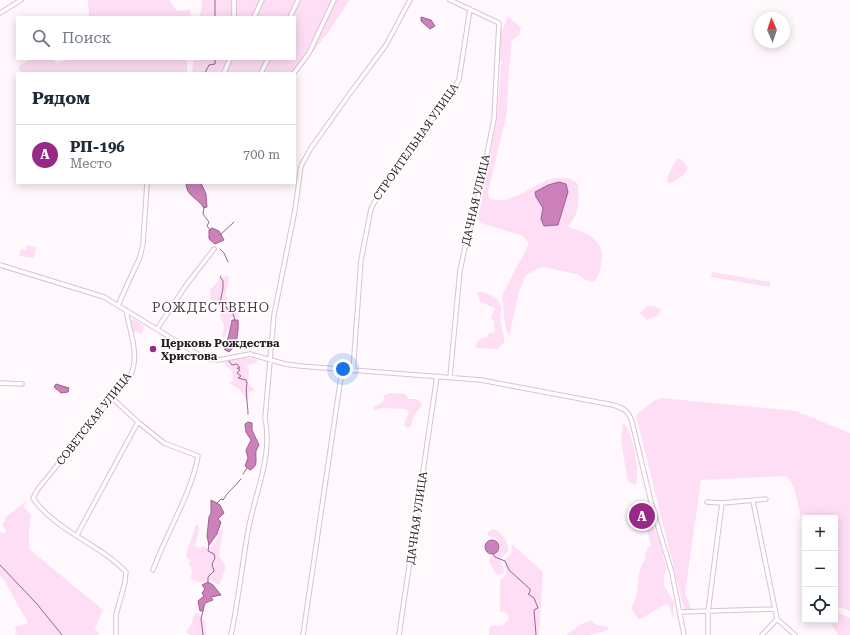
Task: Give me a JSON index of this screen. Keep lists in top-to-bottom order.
{
  "streets": {
    "street": ["СТРОИТЕЛЬНАЯ УЛИЦА", "ДАЧНАЯ УЛИЦА", "СОВЕТСКАЯ УЛИЦА"]
  },
  "crossings": [
    ["СТРОИТЕЛЬНАЯ УЛИЦА", "ДАЧНАЯ УЛИЦА"]
  ],
  "districts": ["РОЖДЕСТВЕНО"],
  "places": ["Церковь Рождества Христова"],
  "north": "top",
  "page": {
    "search": "Поиск",
    "heading": "Рядом",
    "list": [
      {
        "mark": "A",
        "name": "РП-196",
        "note": "Место",
        "value": "700 m"
      }
    ],
    "pins": "A",
    "map_buttons": ["+", "−"]
  }
}
